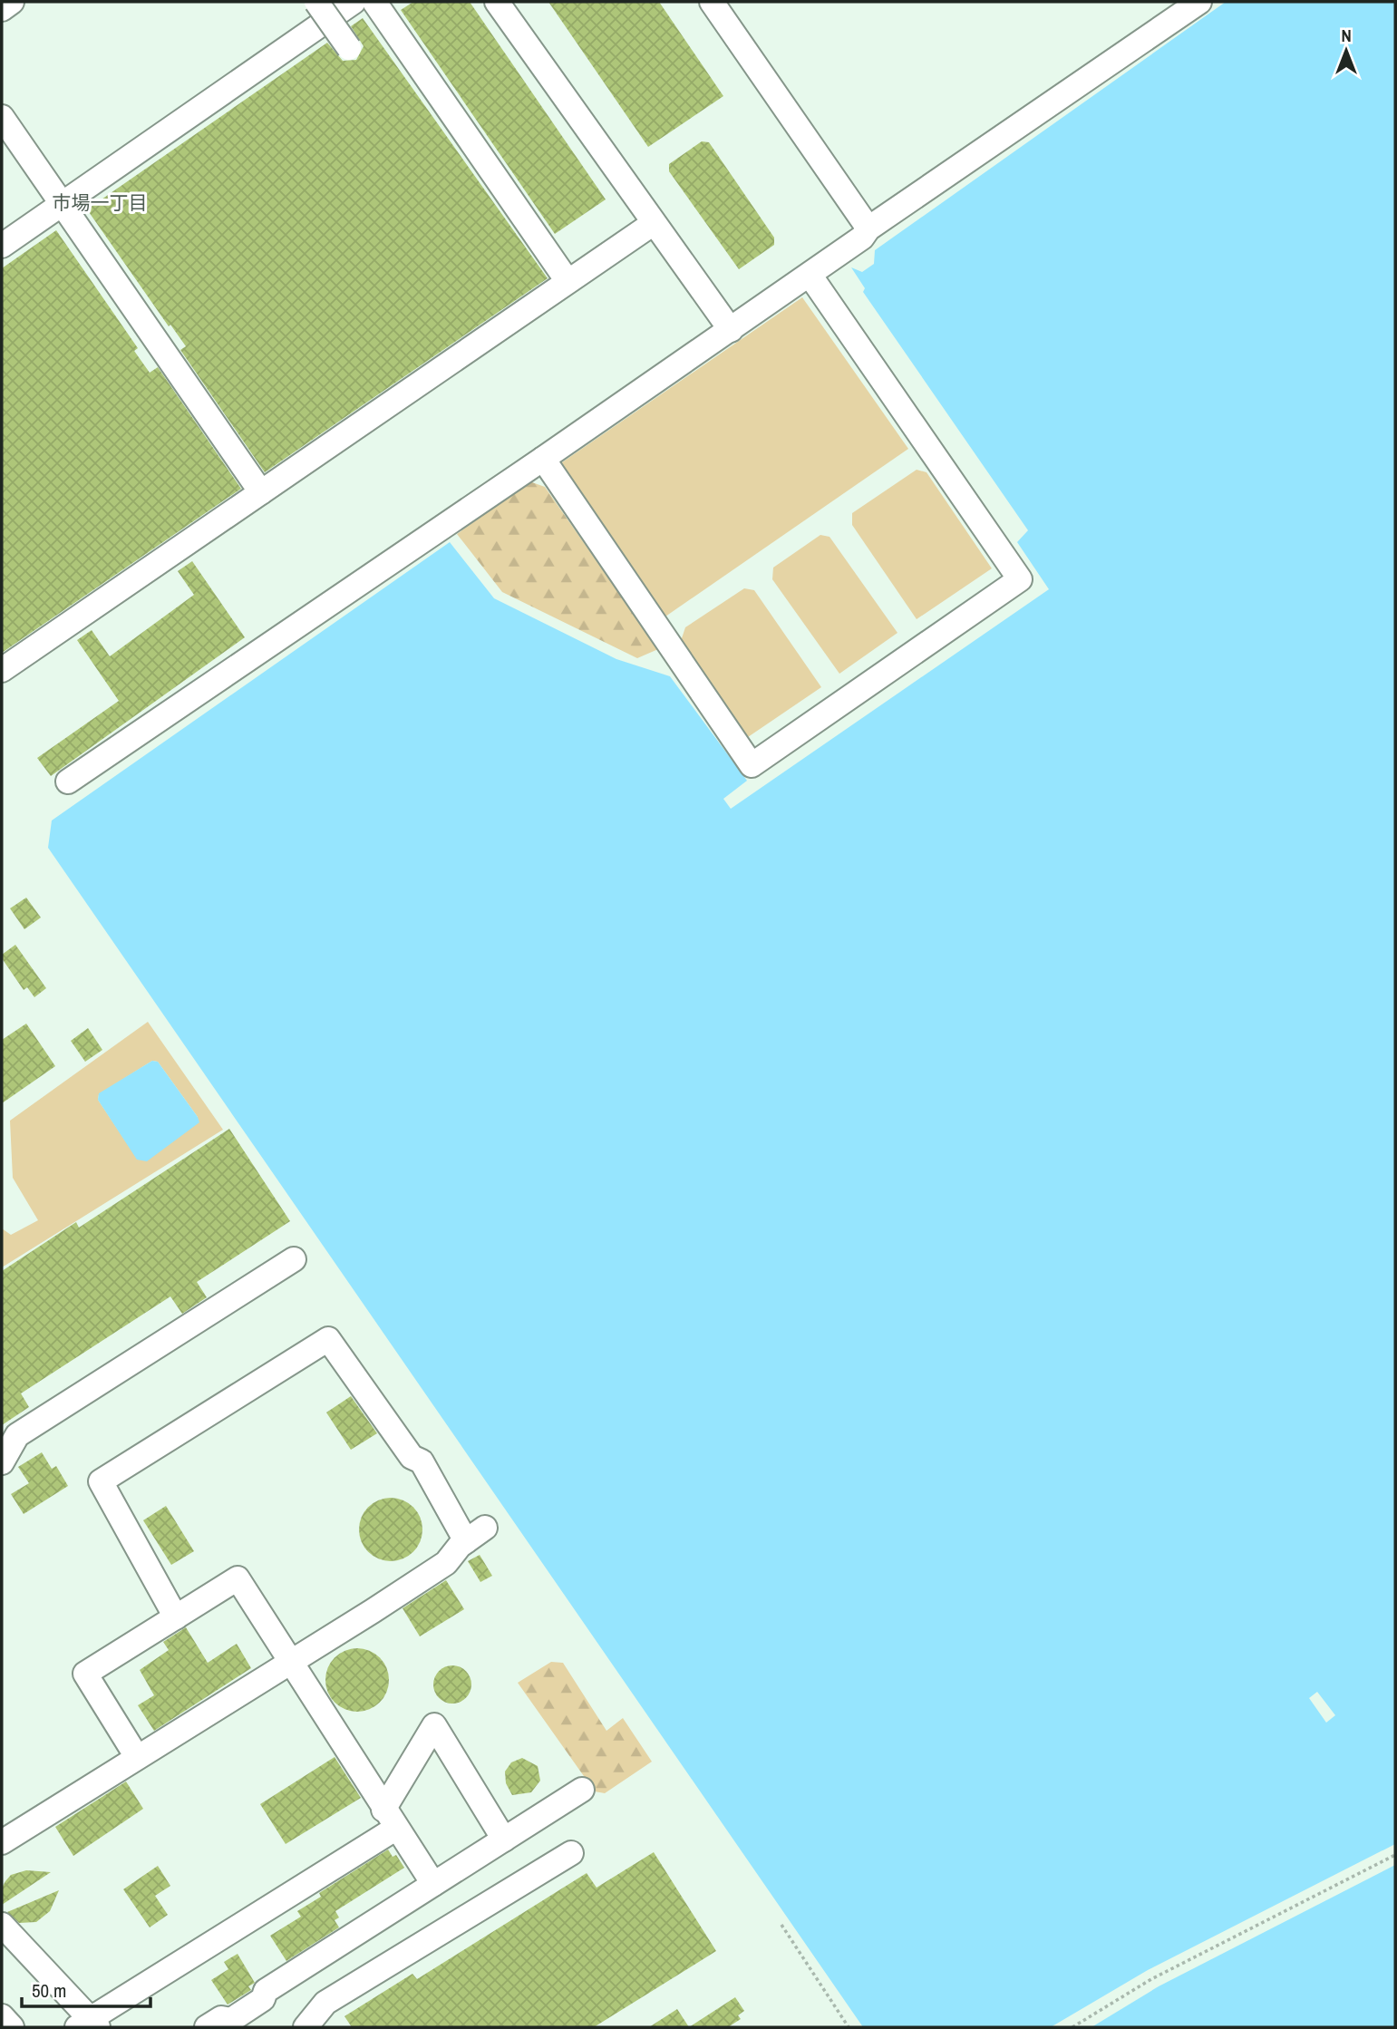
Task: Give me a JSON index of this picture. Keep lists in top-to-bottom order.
{
  "districts": ["市場一丁目"],
  "scale_bar": "50 m",
  "north": "top"
}
